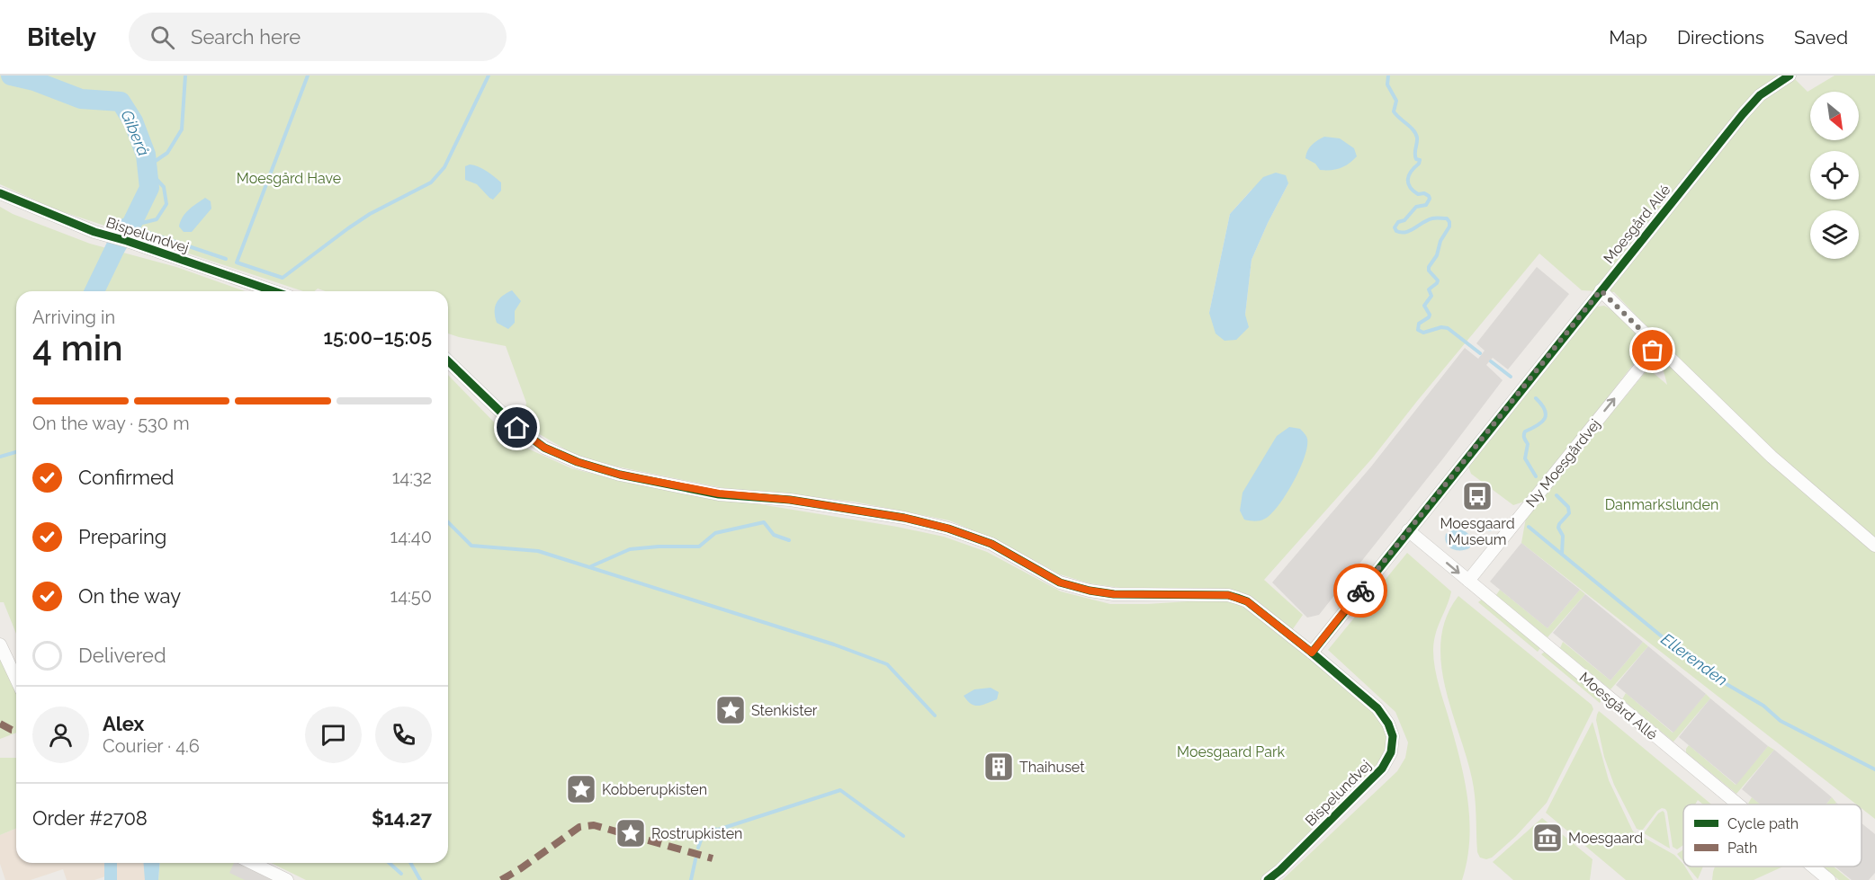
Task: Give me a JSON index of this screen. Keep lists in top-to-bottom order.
{
  "streets": {
    "street": ["Moesgård Allé", "Bispelundvej", "Ny Moesgårdvej"]
  },
  "crossings": [
    ["Moesgård Allé", "Bispelundvej"],
    ["Moesgård Allé", "Ny Moesgårdvej"]
  ],
  "one_way": ["Ny Moesgårdvej"],
  "water": ["Giberå", "Ellerenden"],
  "parks": ["Moesgård Have", "Danmarkslunden", "Moesgaard Park"],
  "places": {
    "bus stop": ["Moesgaard Museum"],
    "place": ["Stenkister", "Kobberupkisten", "Rostrupkisten"],
    "building": ["Thaihuset"],
    "museum": ["Moesgaard"]
  },
  "legend": ["Cycle path", "Path"],
  "north": "bottom right",
  "page": {
    "header": "Bitely",
    "search": "Search here",
    "nav": ["Map", "Directions", "Saved"],
    "heading": ["4 min", "Arriving in", "15:00–15:05"],
    "panel": [
      "Alex",
      "Courier · 4.6",
      "Order #2708",
      "$14.27"
    ],
    "bar": "On the way · 530 m",
    "list": [
      ["Confirmed", "14:32"],
      ["Preparing", "14:40"],
      ["On the way", "14:50"],
      "Delivered"
    ]
  }
}
